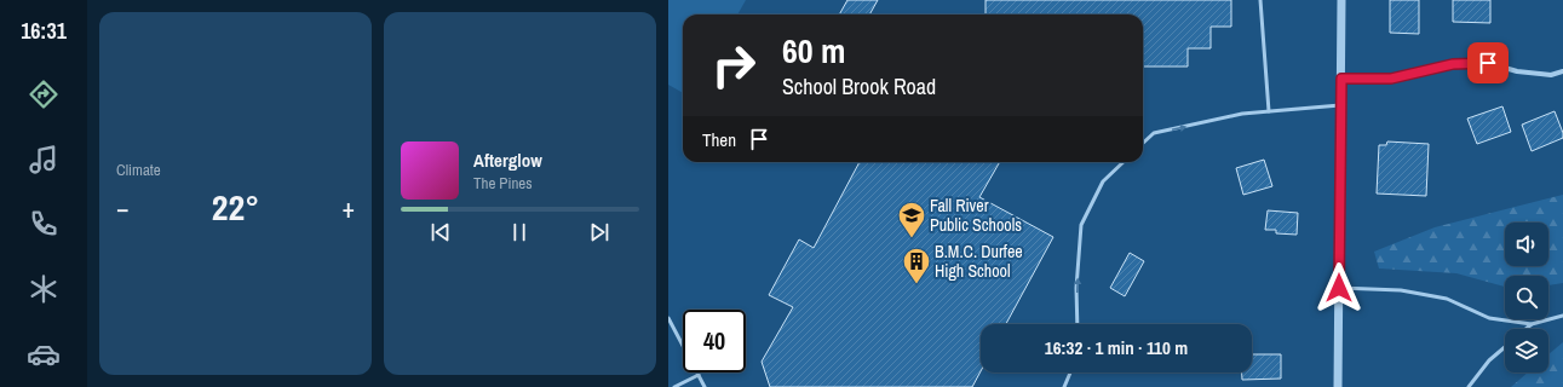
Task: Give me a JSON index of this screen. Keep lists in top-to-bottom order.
{
  "places": {
    "school or university": ["Fall River Public Schools"],
    "building": ["B.M.C. Durfee High School"]
  },
  "page": {
    "tabs": "16:31",
    "tile": "Climate",
    "turn": ["60 m", "School Brook Road"],
    "then": "Then",
    "song": ["Afterglow", "The Pines"],
    "heat": ["−", "22°", "+"],
    "limit": "40",
    "trip": "16:32 · 1 min · 110 m"
  }
}
